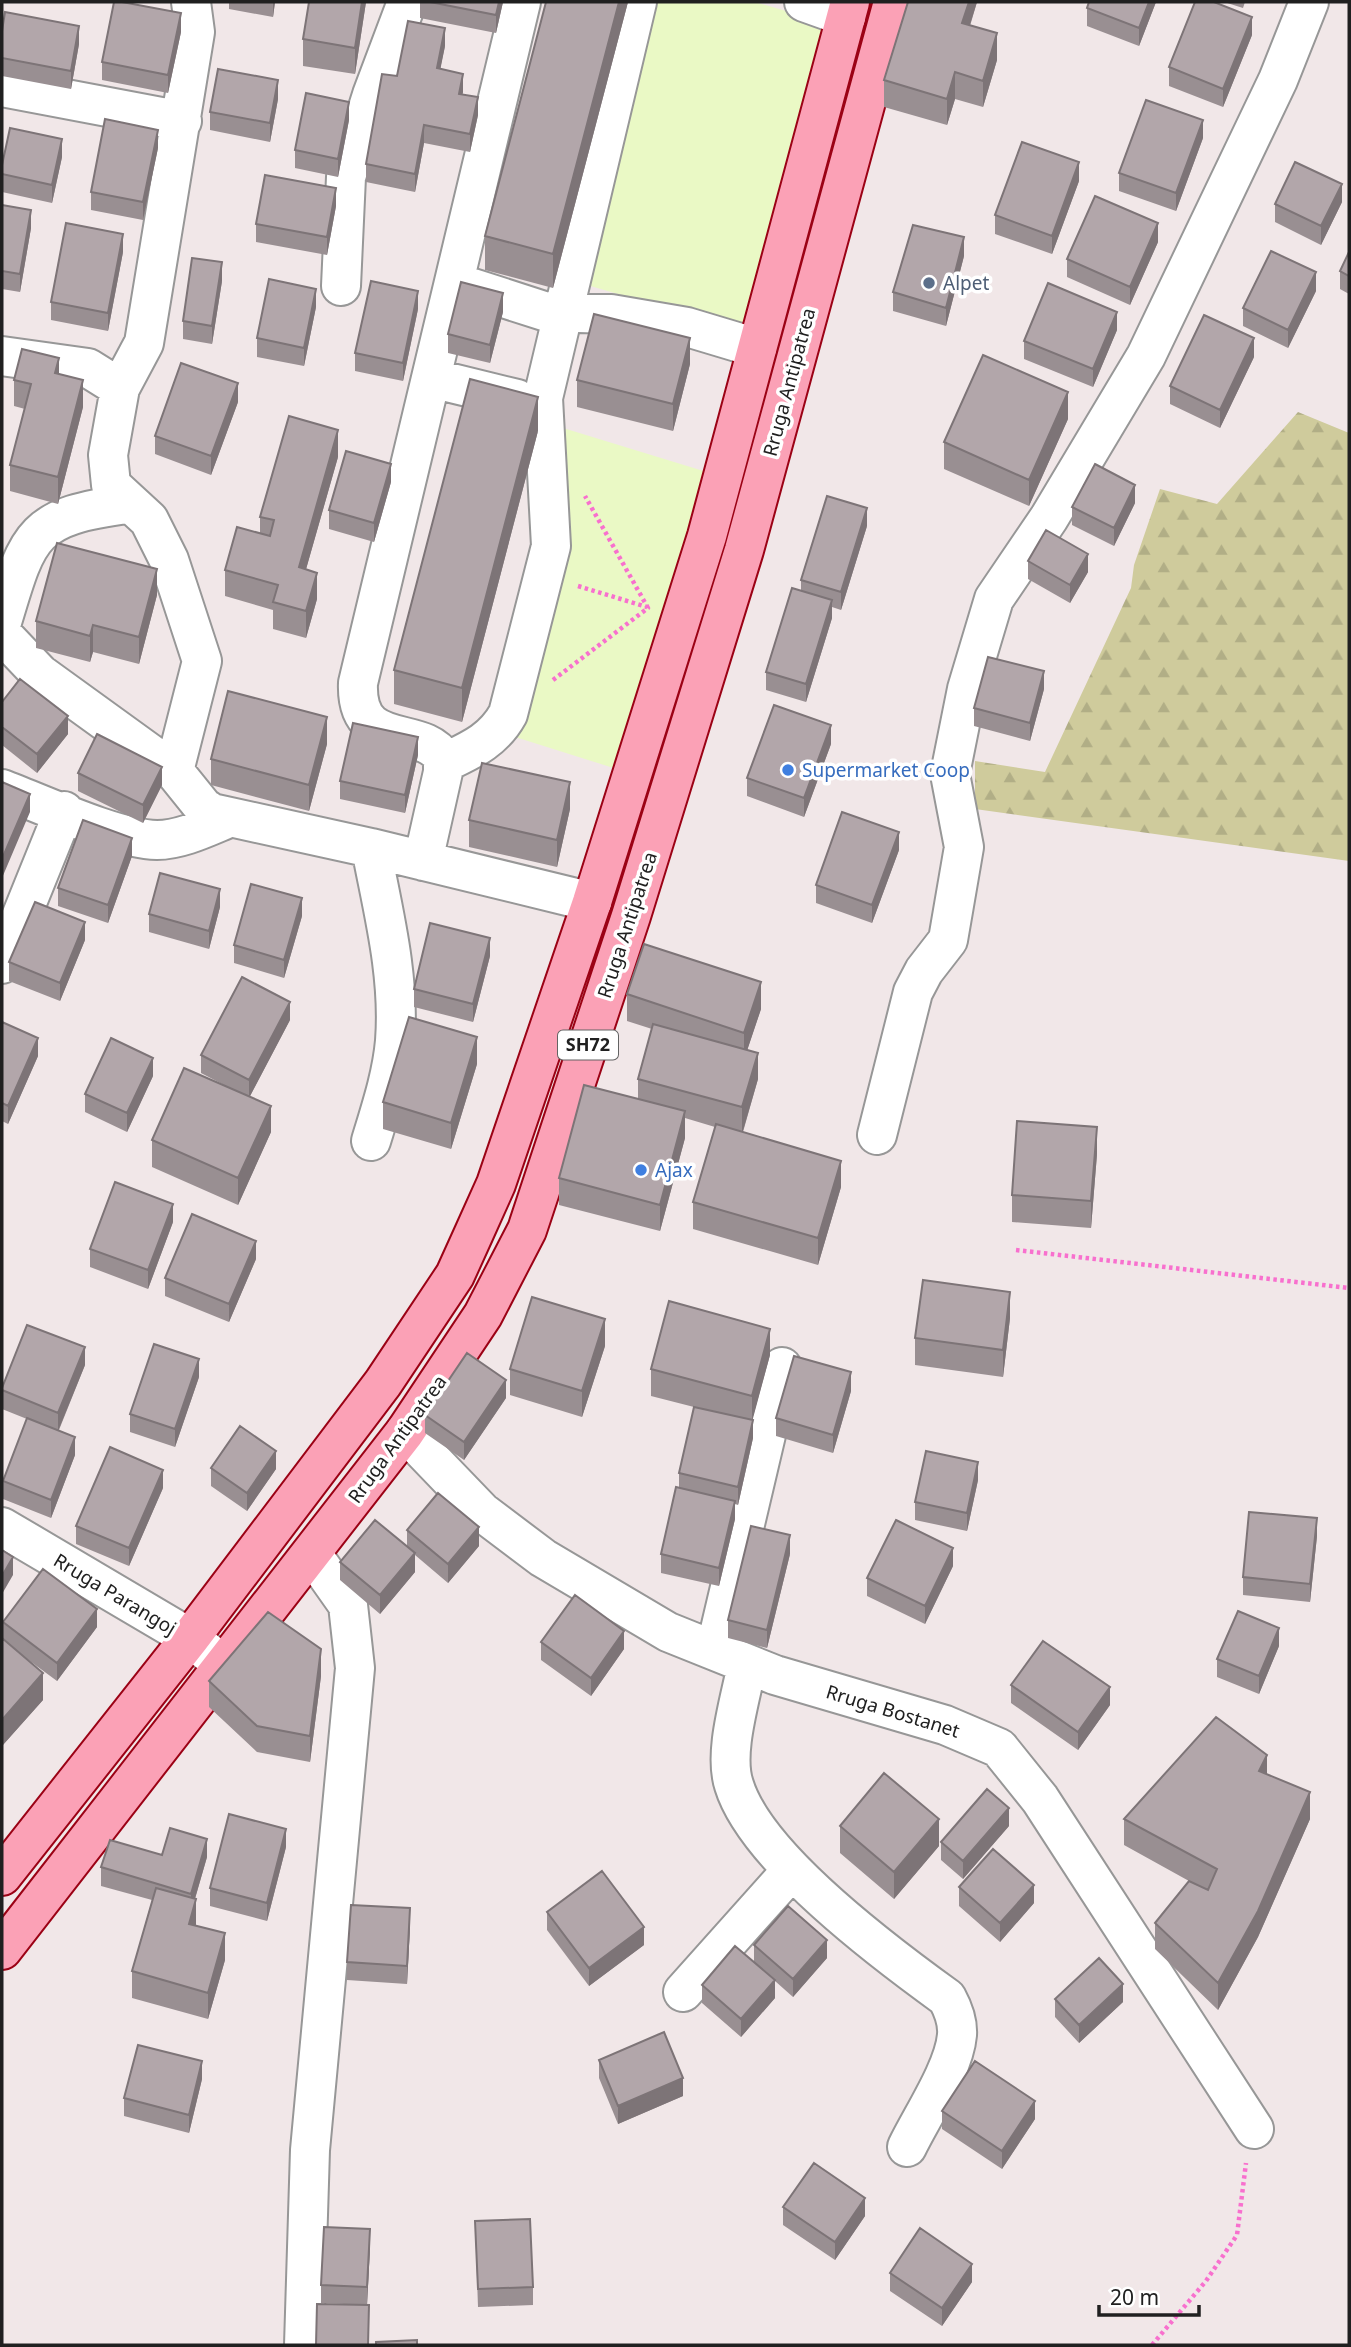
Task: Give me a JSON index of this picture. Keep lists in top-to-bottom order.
{
  "streets": {
    "main road": ["Rruga Antipatrea", "SH72"],
    "street": ["Rruga Parangoj", "Rruga Bostanet"]
  },
  "crossings": [
    ["Rruga Antipatrea", "Rruga Parangoj"],
    ["Rruga Antipatrea", "Rruga Bostanet"]
  ],
  "places": ["Alpet", "Supermarket Coop", "Ajax"],
  "scale_bar": "20 m"
}
